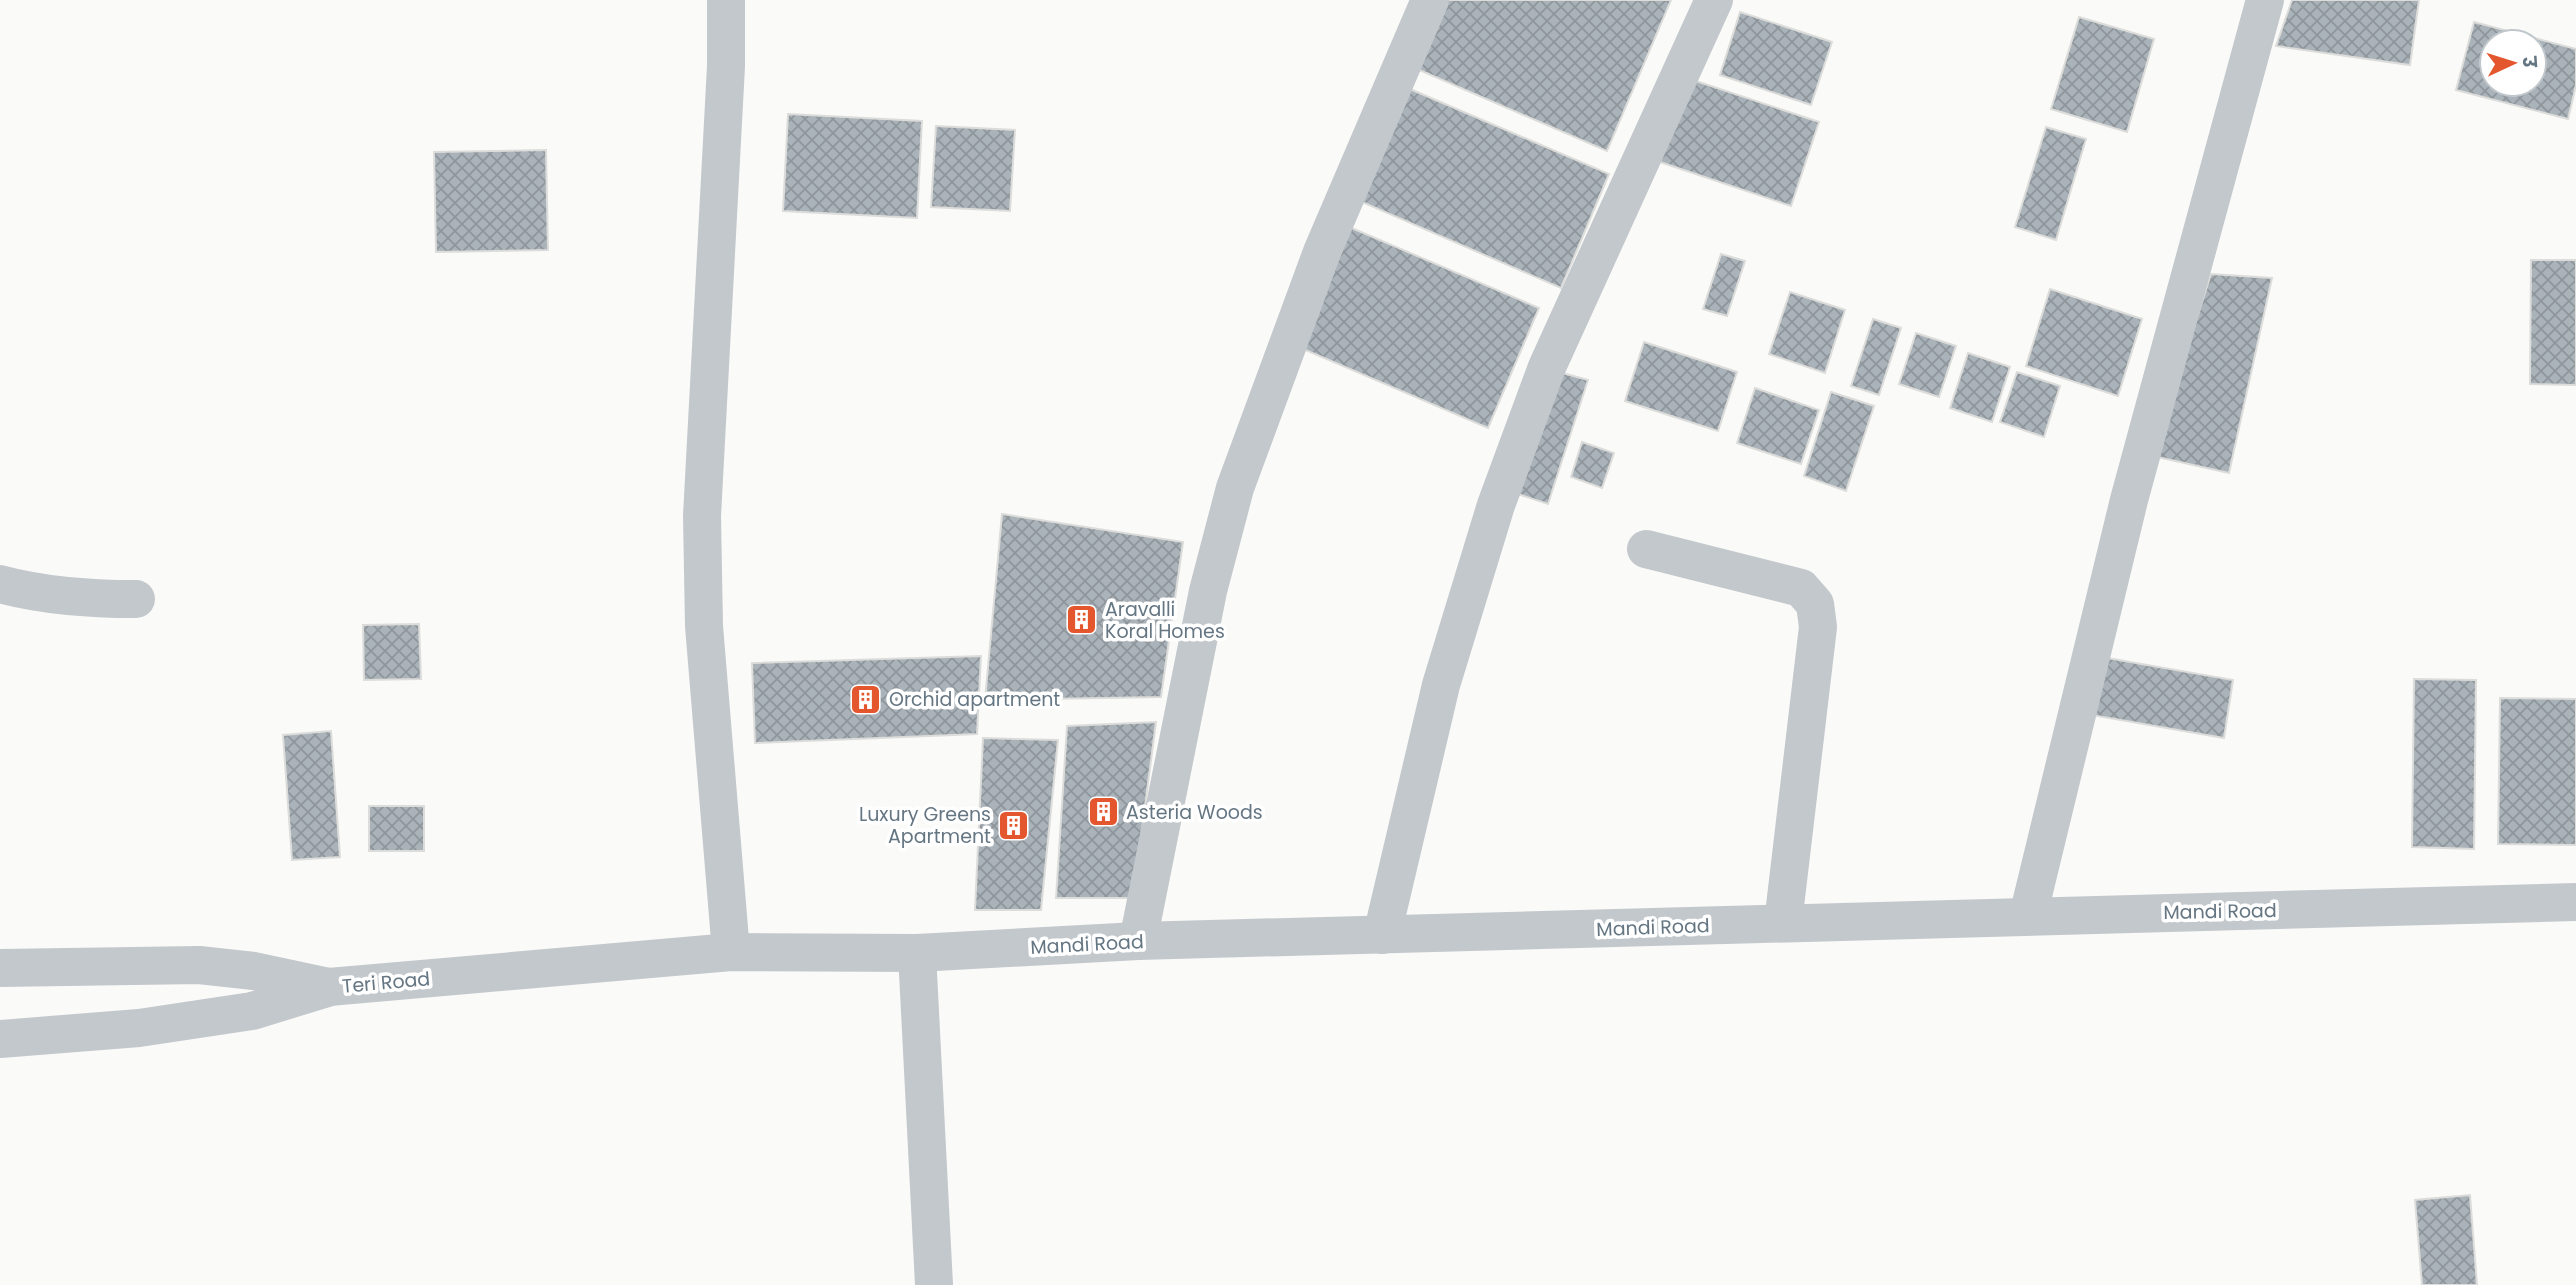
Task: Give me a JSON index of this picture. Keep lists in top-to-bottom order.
{
  "streets": {
    "street": ["Mandi Road", "Teri Road"]
  },
  "crossings": [
    ["Mandi Road", "Teri Road"]
  ],
  "places": {
    "building": [
      "Aravalli Koral Homes",
      "Orchid apartment",
      "Asteria Woods",
      "Luxury Greens Apartment"
    ]
  },
  "north": "right"
}
